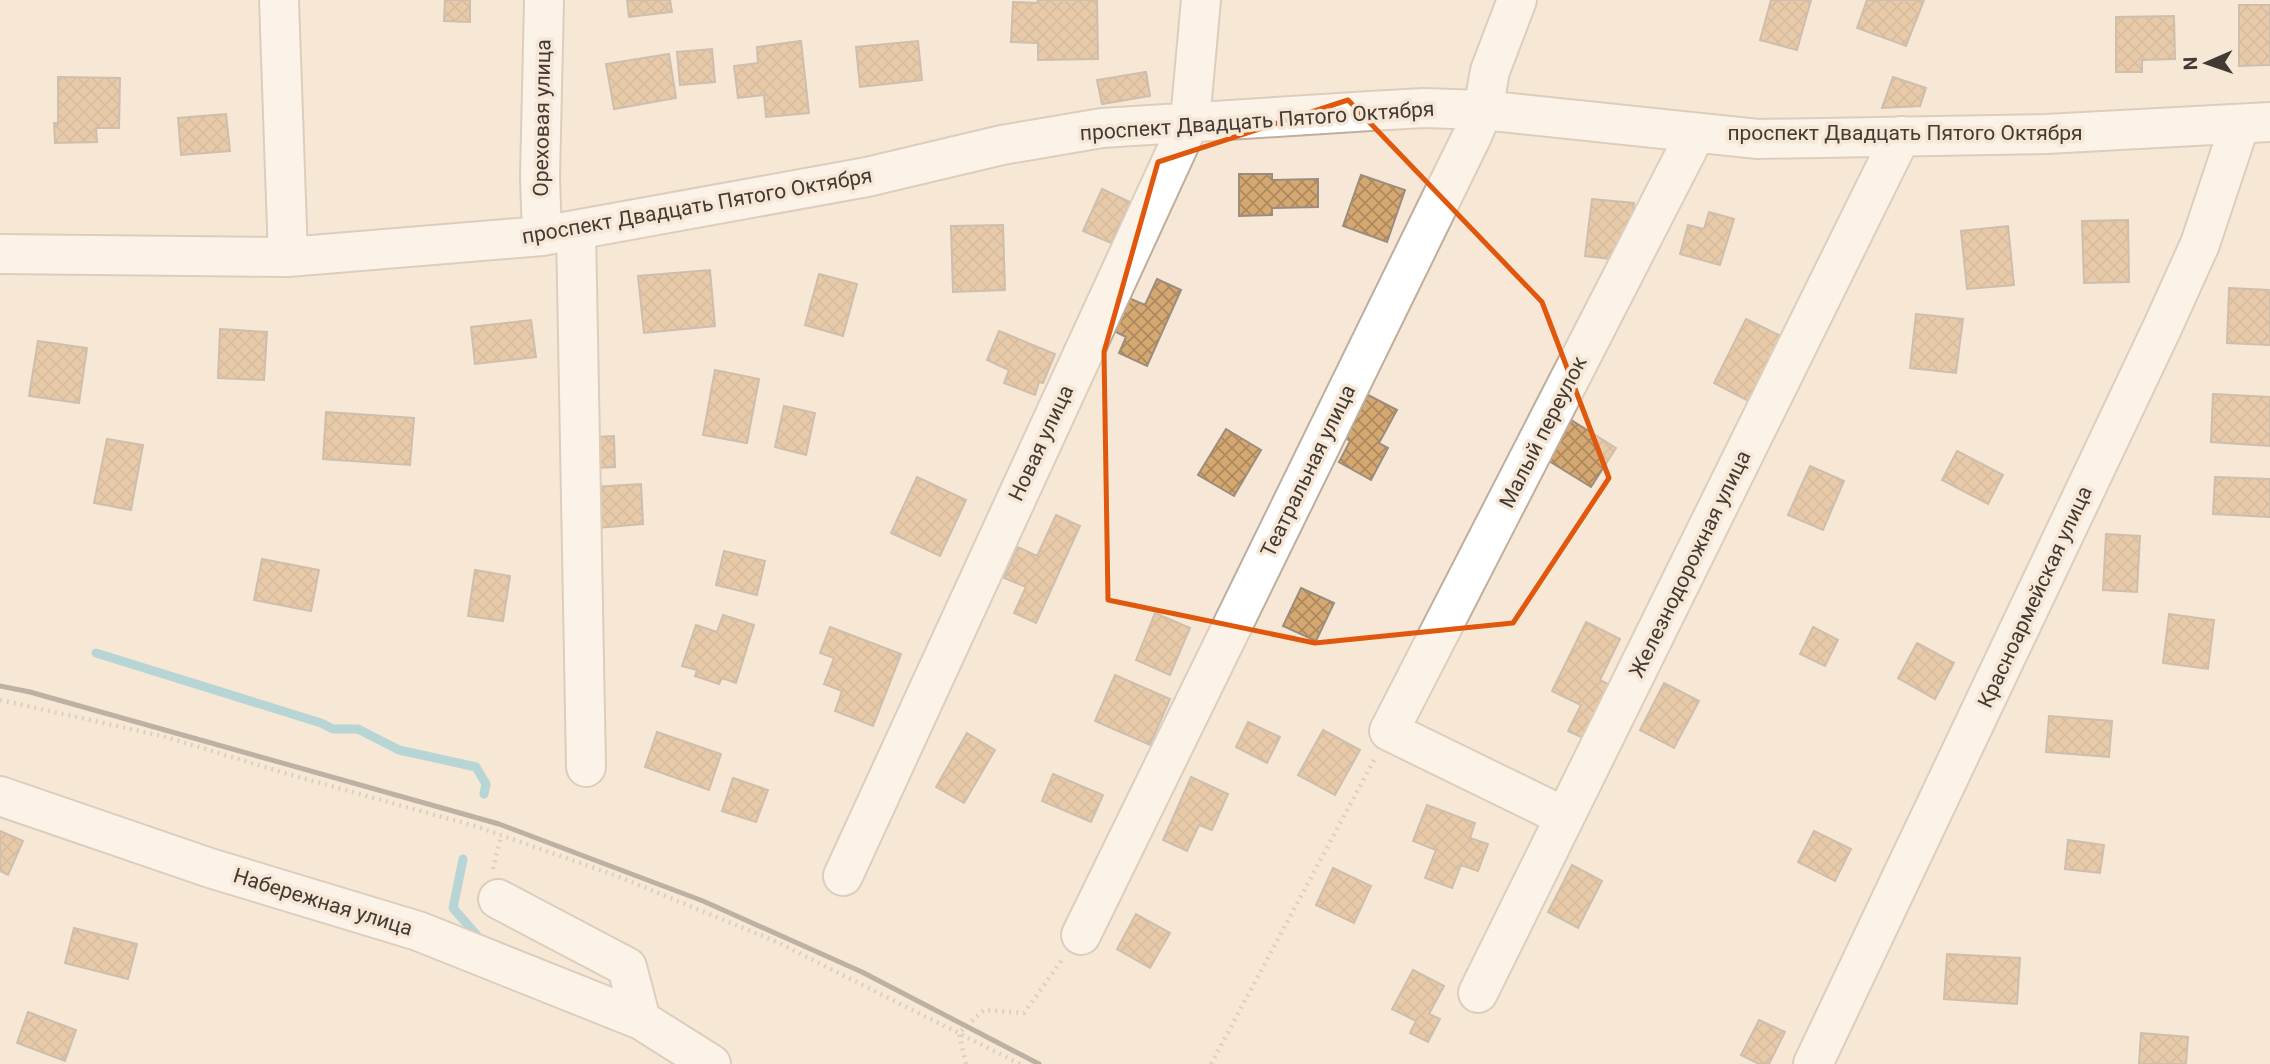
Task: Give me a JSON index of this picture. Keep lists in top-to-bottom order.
{
  "streets": {
    "street": [
      "Ореховая улица",
      "проспект Двадцать Пятого Октября",
      "Малый переулок",
      "Новая улица",
      "Театральная улица",
      "Железнодорожная улица",
      "Красноармейская улица",
      "Набережная улица"
    ]
  },
  "crossings": [
    ["Ореховая улица", "проспект Двадцать Пятого Октября"],
    ["проспект Двадцать Пятого Октября", "Малый переулок"],
    ["проспект Двадцать Пятого Октября", "Новая улица"],
    ["проспект Двадцать Пятого Октября", "Театральная улица"],
    ["проспект Двадцать Пятого Октября", "Железнодорожная улица"],
    ["проспект Двадцать Пятого Октября", "Красноармейская улица"]
  ],
  "north": "left"
}
